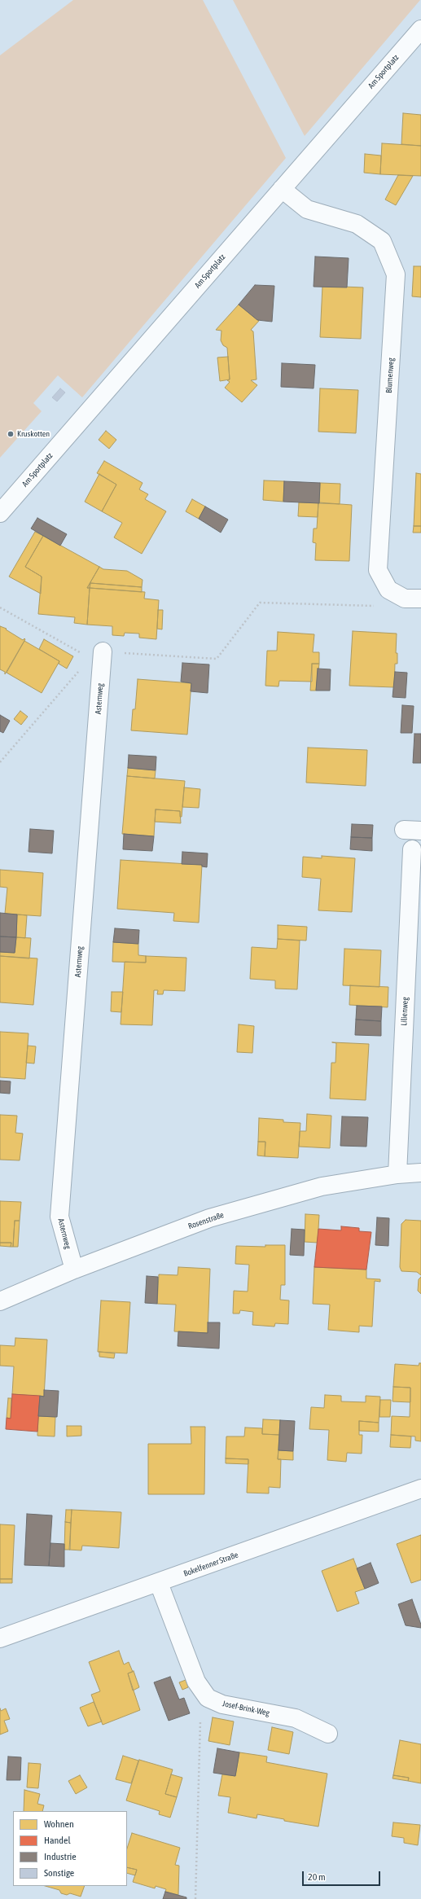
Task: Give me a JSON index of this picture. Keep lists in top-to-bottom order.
{
  "streets": {
    "street": [
      "Am Sportplatz",
      "Blumenweg",
      "Asternweg",
      "Lilienweg",
      "Rosenstraße",
      "Bokelfenner Straße",
      "Josef-Brink-Weg"
    ]
  },
  "crossings": [
    ["Am Sportplatz", "Blumenweg"],
    ["Asternweg", "Rosenstraße"],
    ["Lilienweg", "Rosenstraße"]
  ],
  "places": ["Kruskotten"],
  "legend": [
    "Wohnen",
    "Handel",
    "Industrie",
    "Sonstige"
  ],
  "scale_bar": "20 m"
}
